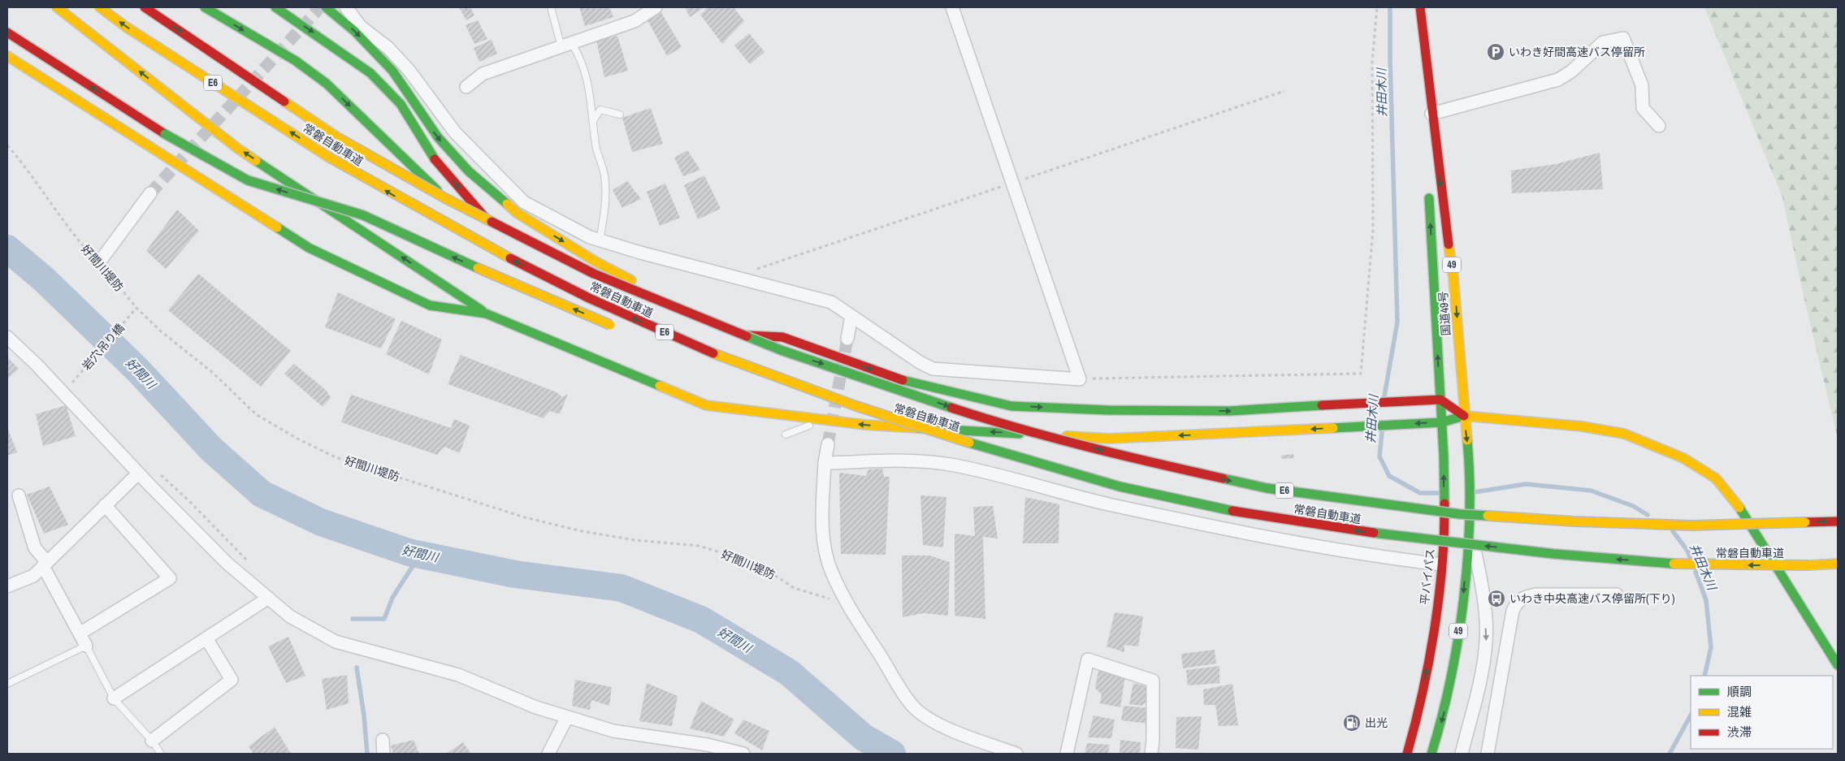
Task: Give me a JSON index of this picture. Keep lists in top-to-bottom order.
{
  "streets": {
    "main road": [
      "E6",
      "常磐自動車道",
      "49",
      "国道49号",
      "平バイパス"
    ],
    "path": ["好間川堤防", "岩穴吊り橋"]
  },
  "crossings": [
    ["49", "国道49号"],
    ["好間川堤防", "岩穴吊り橋"],
    ["国道49号", "平バイパス"]
  ],
  "water": ["井田木川", "好間川"],
  "places": {
    "parking": ["いわき好間高速バス停留所"],
    "bus stop": ["いわき中央高速バス停留所(下り)"],
    "fuel station": ["出光"]
  },
  "legend": ["順調", "混雑", "渋滞"]
}
